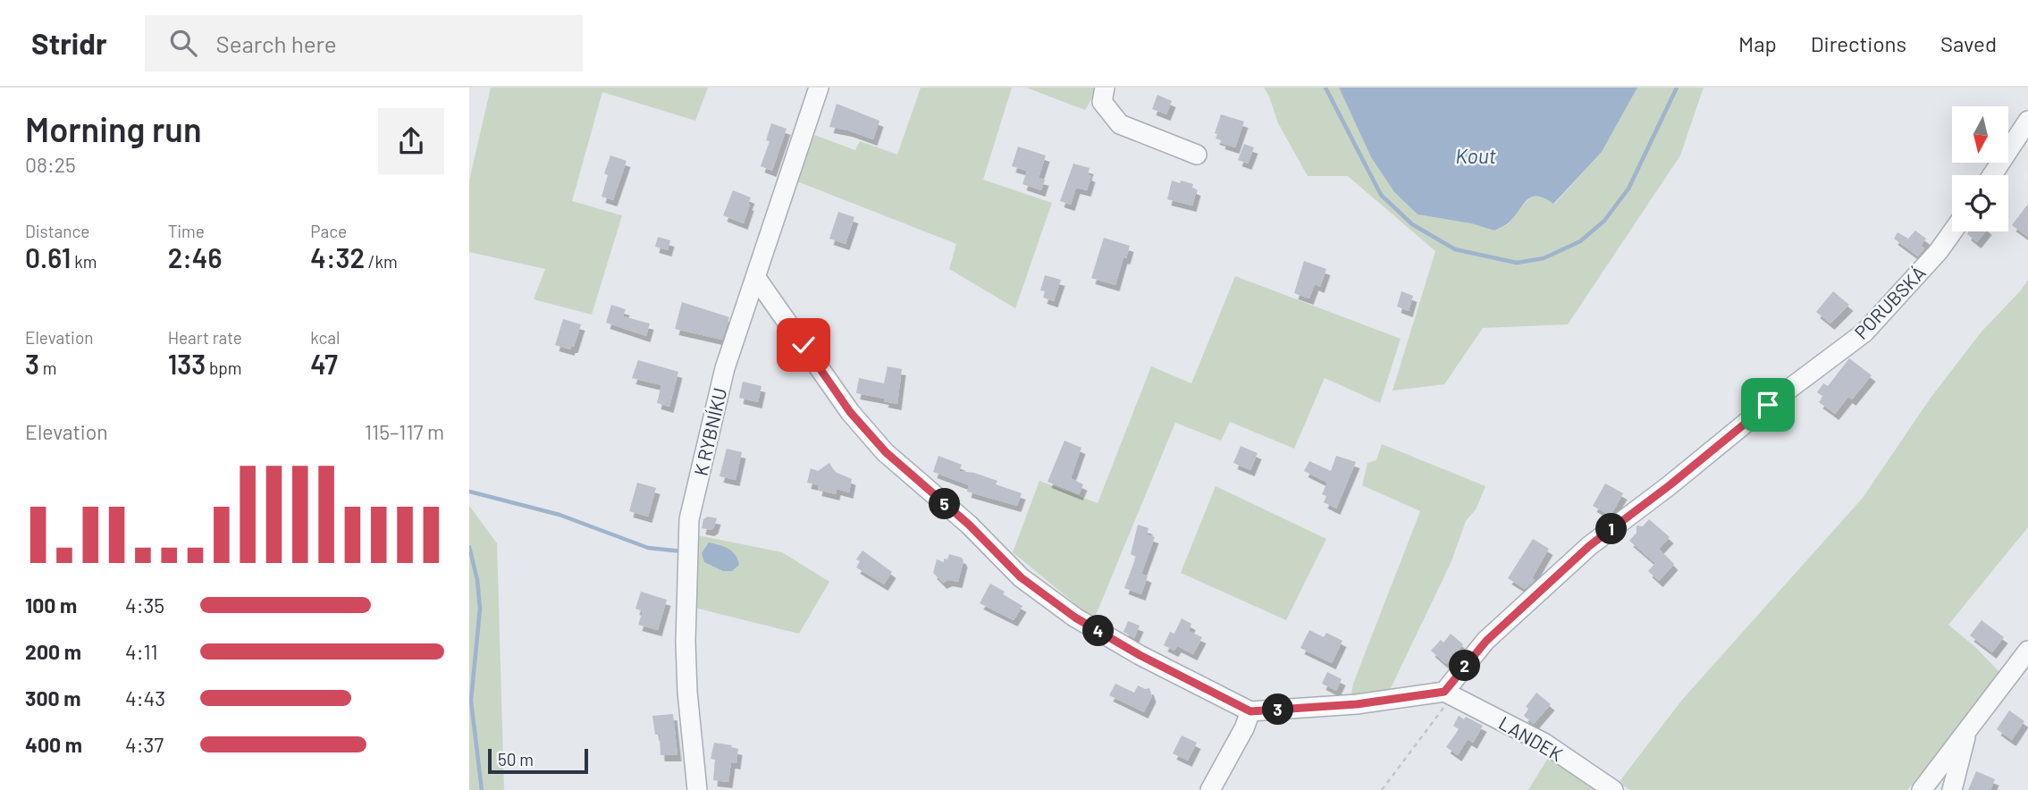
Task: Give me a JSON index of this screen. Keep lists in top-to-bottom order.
{
  "streets": {
    "street": ["PORUBSKÁ", "K RYBNÍKU", "LANDEK"]
  },
  "crossings": [
    ["PORUBSKÁ", "LANDEK"]
  ],
  "water": ["Kout"],
  "scale_bar": "50 m",
  "north": "bottom",
  "page": {
    "header": "Stridr",
    "search": "Search here",
    "nav": ["Map", "Directions", "Saved"],
    "heading": ["Morning run", "08:25"],
    "stats": [
      ["Distance", "0.61 km"],
      ["Time", "2:46"],
      ["Pace", "4:32 /km"],
      ["Elevation", "3 m"],
      ["Heart rate", "133 bpm"],
      ["kcal", "47"]
    ],
    "chart": ["Elevation", "115–117 m"],
    "pins": [
      "5",
      "1",
      "4",
      "2",
      "3"
    ],
    "list": [
      {
        "name": "100 m",
        "note": "4:35"
      },
      {
        "name": "200 m",
        "note": "4:11"
      },
      {
        "name": "300 m",
        "note": "4:43"
      },
      {
        "name": "400 m",
        "note": "4:37"
      }
    ],
    "scale": "50 m"
  }
}
